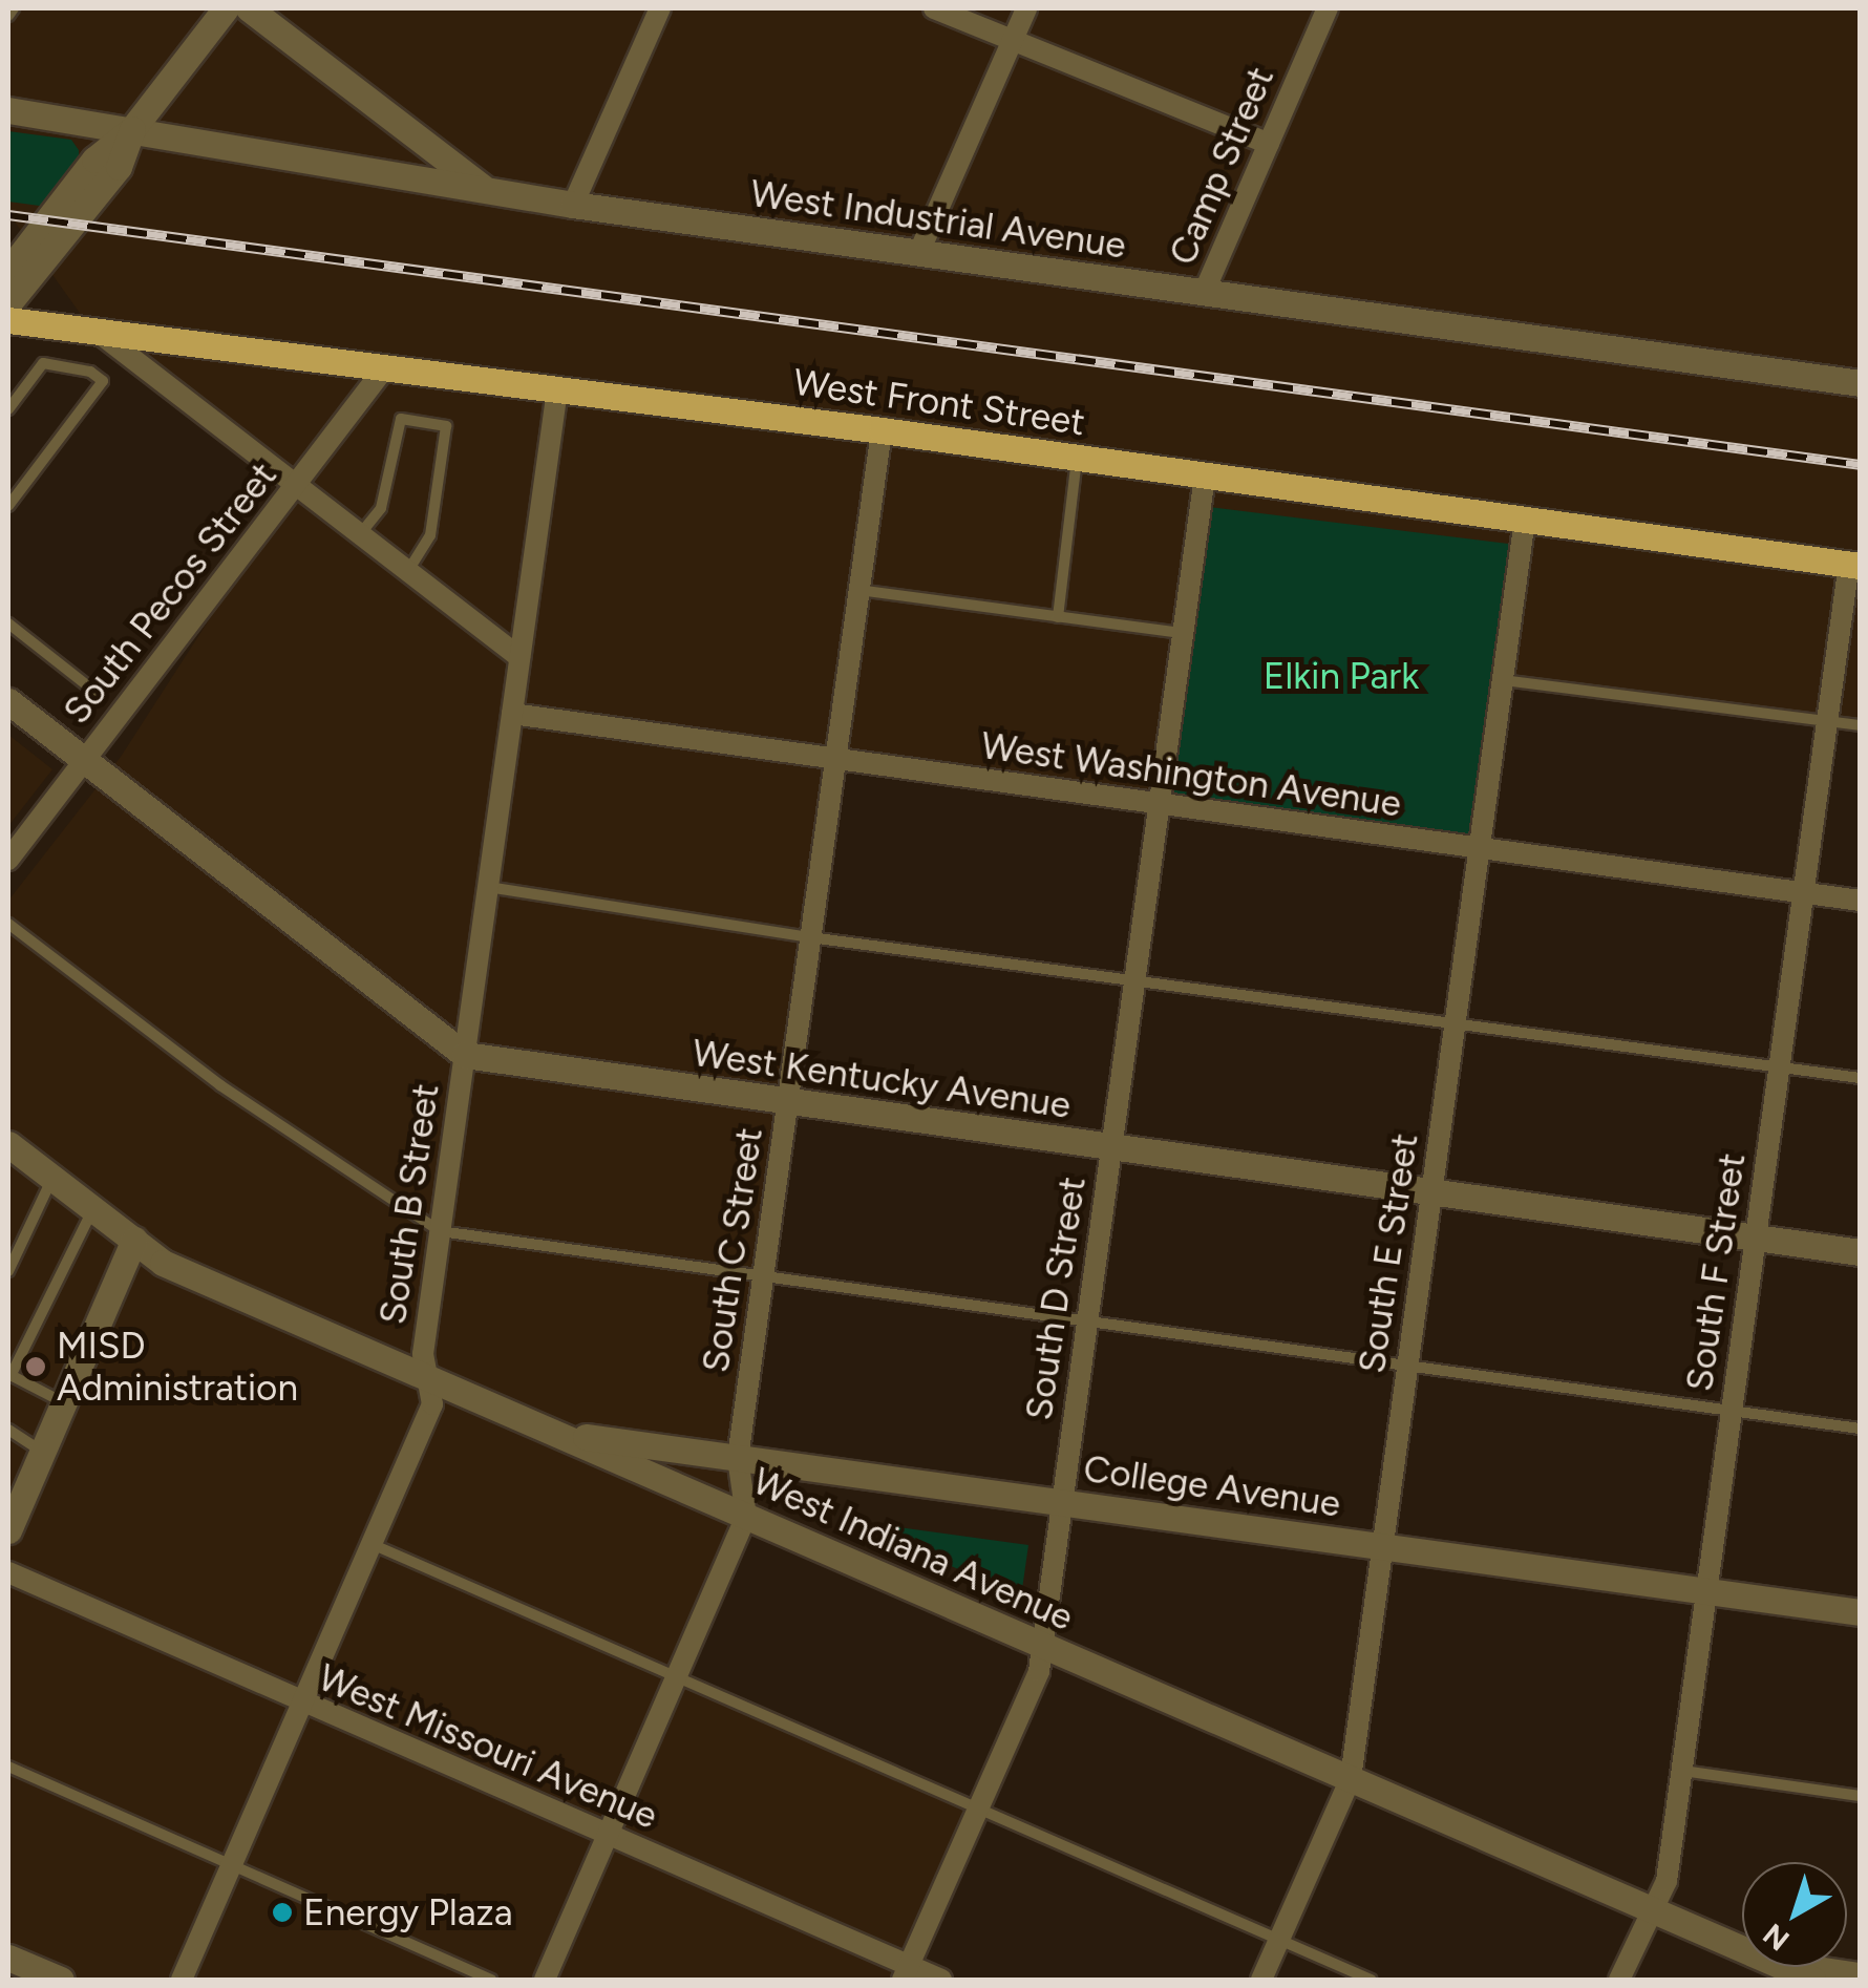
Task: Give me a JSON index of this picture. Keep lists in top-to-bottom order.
{
  "streets": {
    "main road": ["West Front Street"],
    "street": [
      "Camp Street",
      "West Industrial Avenue",
      "South Pecos Street",
      "West Washington Avenue",
      "West Kentucky Avenue",
      "South B Street",
      "South C Street",
      "South E Street",
      "South F Street",
      "South D Street",
      "College Avenue",
      "West Indiana Avenue",
      "West Missouri Avenue"
    ]
  },
  "crossings": [
    ["Camp Street", "West Industrial Avenue"],
    ["West Front Street", "South Pecos Street"],
    ["West Front Street", "South B Street"],
    ["West Front Street", "South C Street"],
    ["West Front Street", "South E Street"],
    ["West Front Street", "South F Street"],
    ["West Front Street", "South D Street"],
    ["South Pecos Street", "West Kentucky Avenue"],
    ["West Washington Avenue", "South B Street"],
    ["West Washington Avenue", "South C Street"],
    ["West Washington Avenue", "South E Street"],
    ["West Washington Avenue", "South F Street"],
    ["West Washington Avenue", "South D Street"],
    ["West Kentucky Avenue", "South B Street"],
    ["West Kentucky Avenue", "South C Street"],
    ["West Kentucky Avenue", "South E Street"],
    ["West Kentucky Avenue", "South F Street"],
    ["West Kentucky Avenue", "South D Street"],
    ["South B Street", "West Indiana Avenue"],
    ["South B Street", "West Missouri Avenue"],
    ["South C Street", "College Avenue"],
    ["South C Street", "West Indiana Avenue"],
    ["South E Street", "College Avenue"],
    ["South E Street", "West Indiana Avenue"],
    ["South F Street", "College Avenue"],
    ["South F Street", "West Indiana Avenue"],
    ["South D Street", "College Avenue"],
    ["South D Street", "West Indiana Avenue"],
    ["South D Street", "West Missouri Avenue"],
    ["College Avenue", "West Indiana Avenue"]
  ],
  "parks": ["Elkin Park"],
  "places": ["MISD Administration", "Energy Plaza"],
  "north": "bottom left"
}
